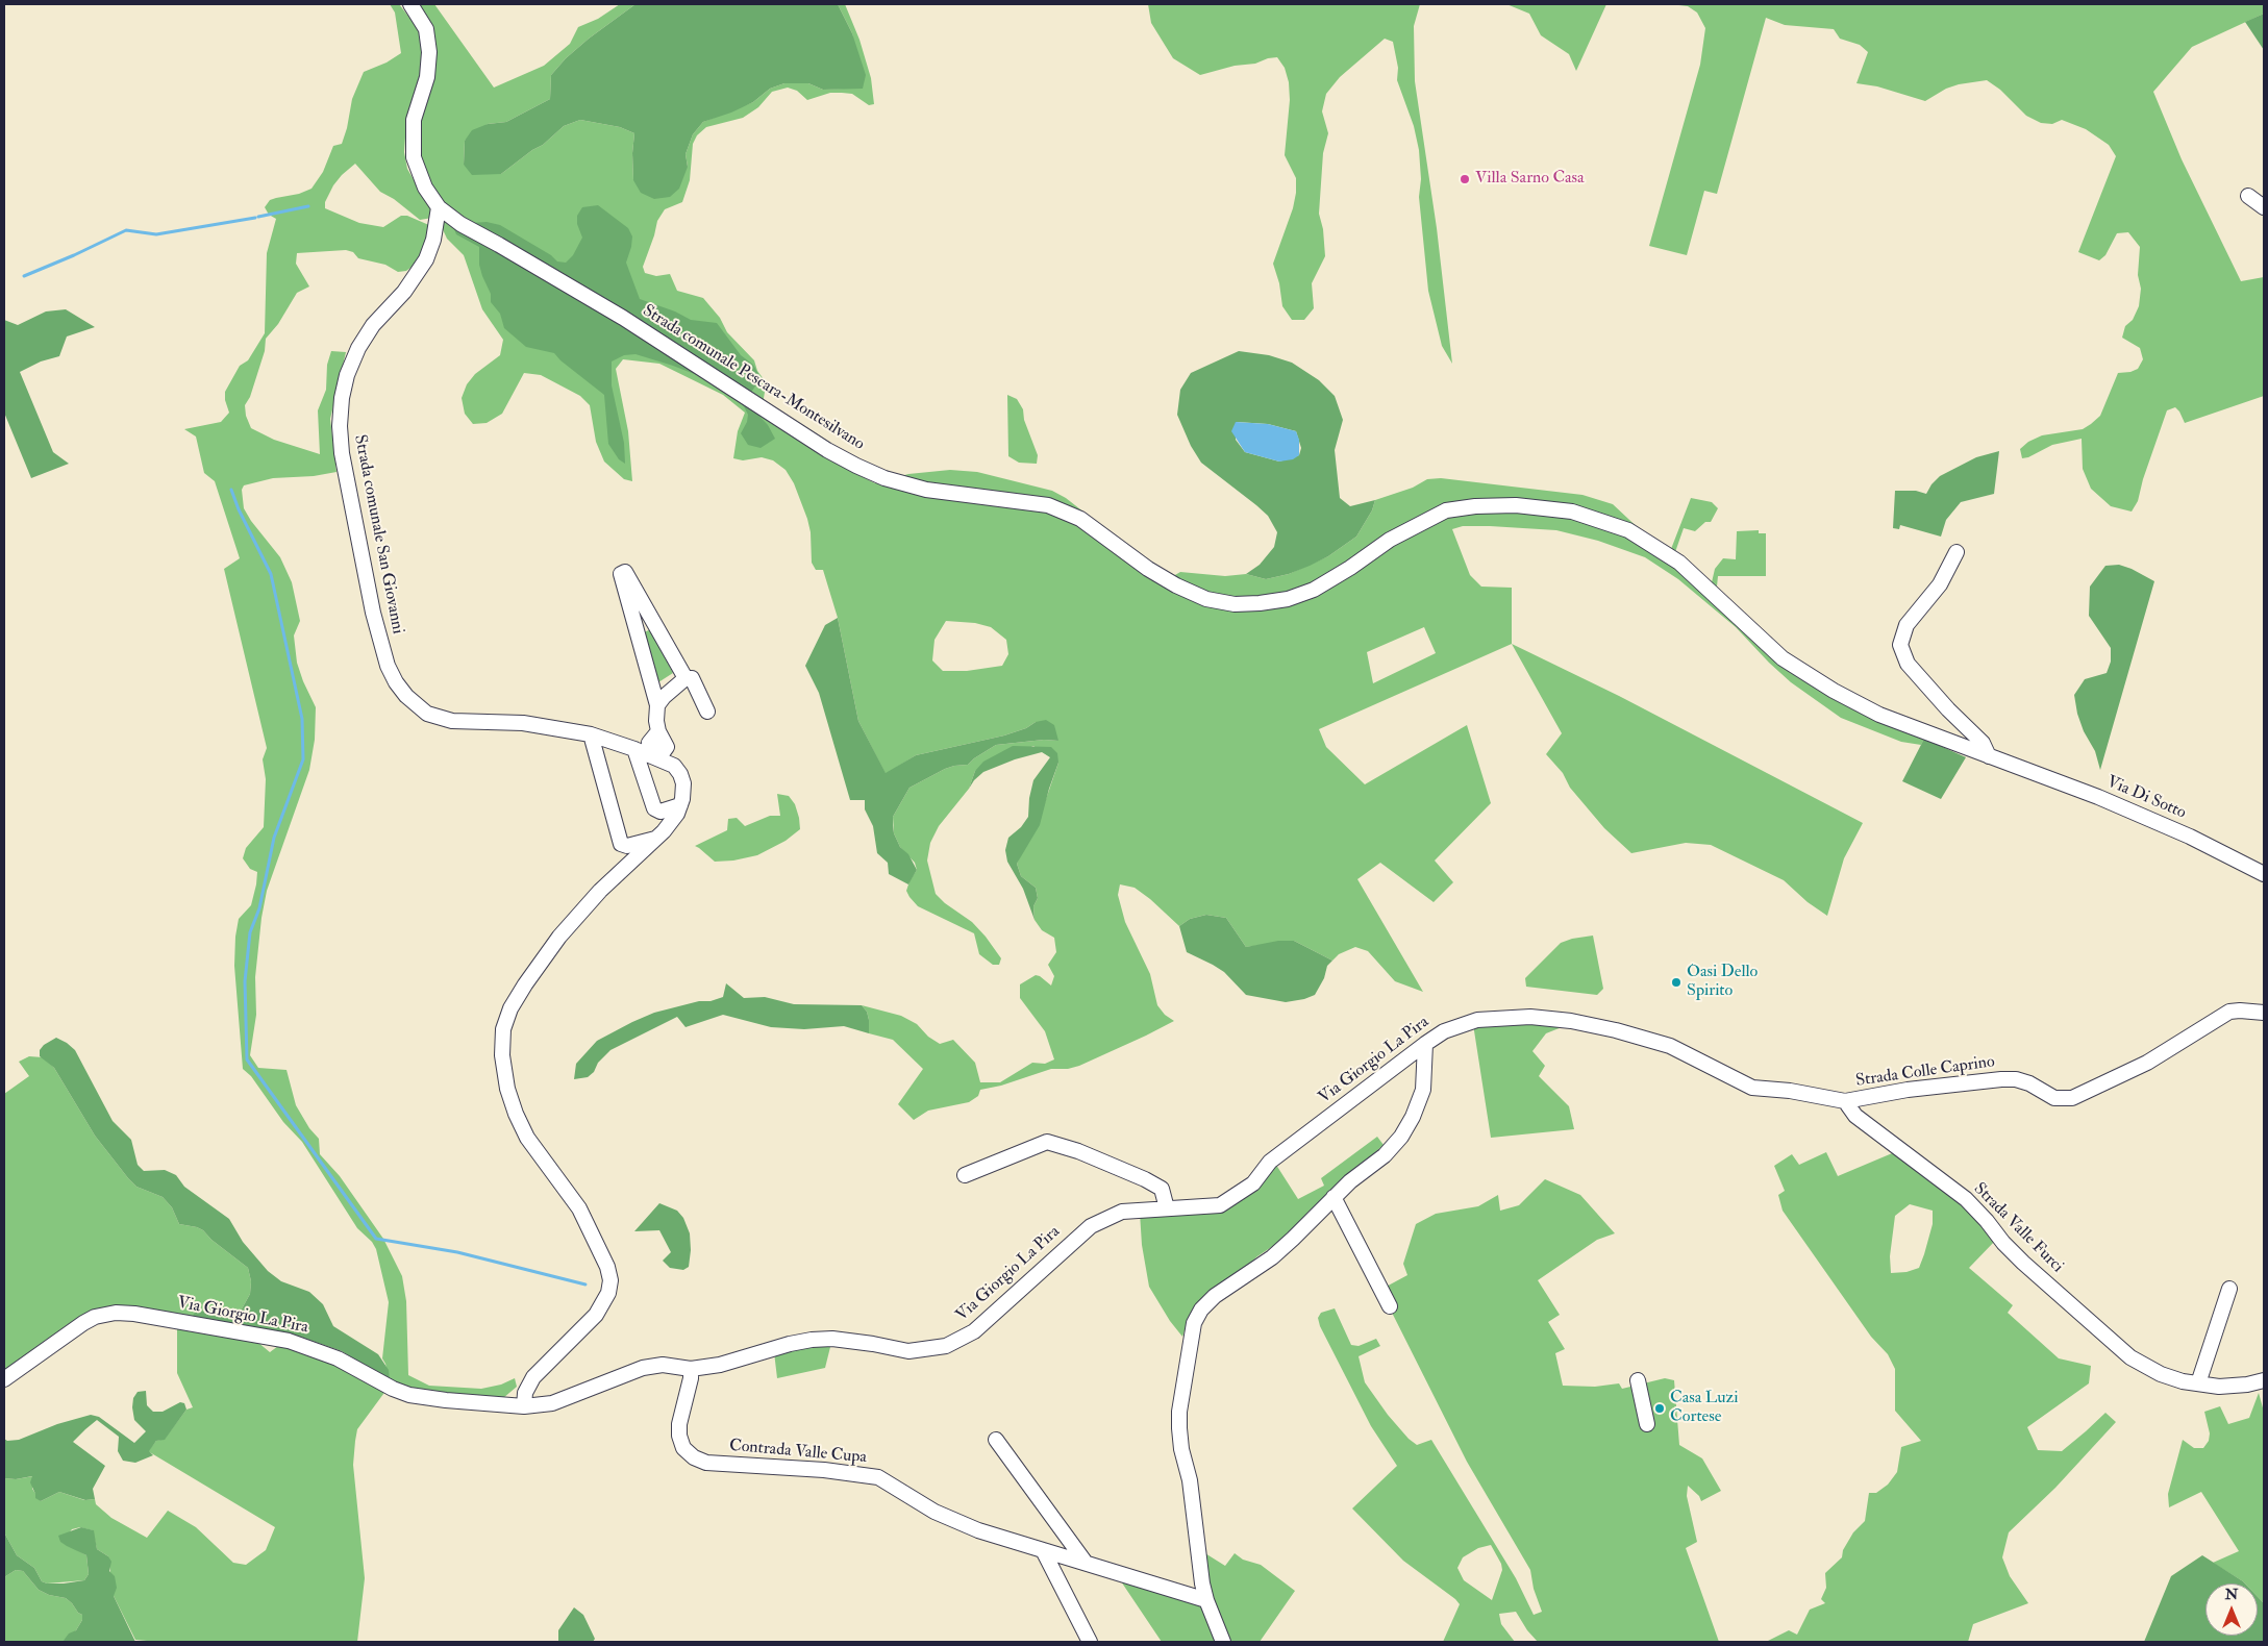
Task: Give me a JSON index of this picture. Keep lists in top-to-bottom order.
{
  "streets": {
    "street": [
      "Strada comunale Pescara-Montesilvano",
      "Strada comunale San Giovanni",
      "Via Di Sotto",
      "Via Giorgio La Pira",
      "Strada Colle Caprino",
      "Strada Valle Furci",
      "Contrada Valle Cupa"
    ]
  },
  "crossings": [
    ["Strada comunale Pescara-Montesilvano", "Strada comunale San Giovanni"],
    ["Strada comunale Pescara-Montesilvano", "Via Di Sotto"],
    ["Strada comunale San Giovanni", "Via Giorgio La Pira"],
    ["Via Giorgio La Pira", "Strada Colle Caprino"],
    ["Via Giorgio La Pira", "Strada Valle Furci"],
    ["Via Giorgio La Pira", "Contrada Valle Cupa"],
    ["Strada Colle Caprino", "Strada Valle Furci"]
  ],
  "places": ["Villa Sarno Casa", "Oasi Dello Spirito", "Casa Luzi Cortese"],
  "north": "top"
}
